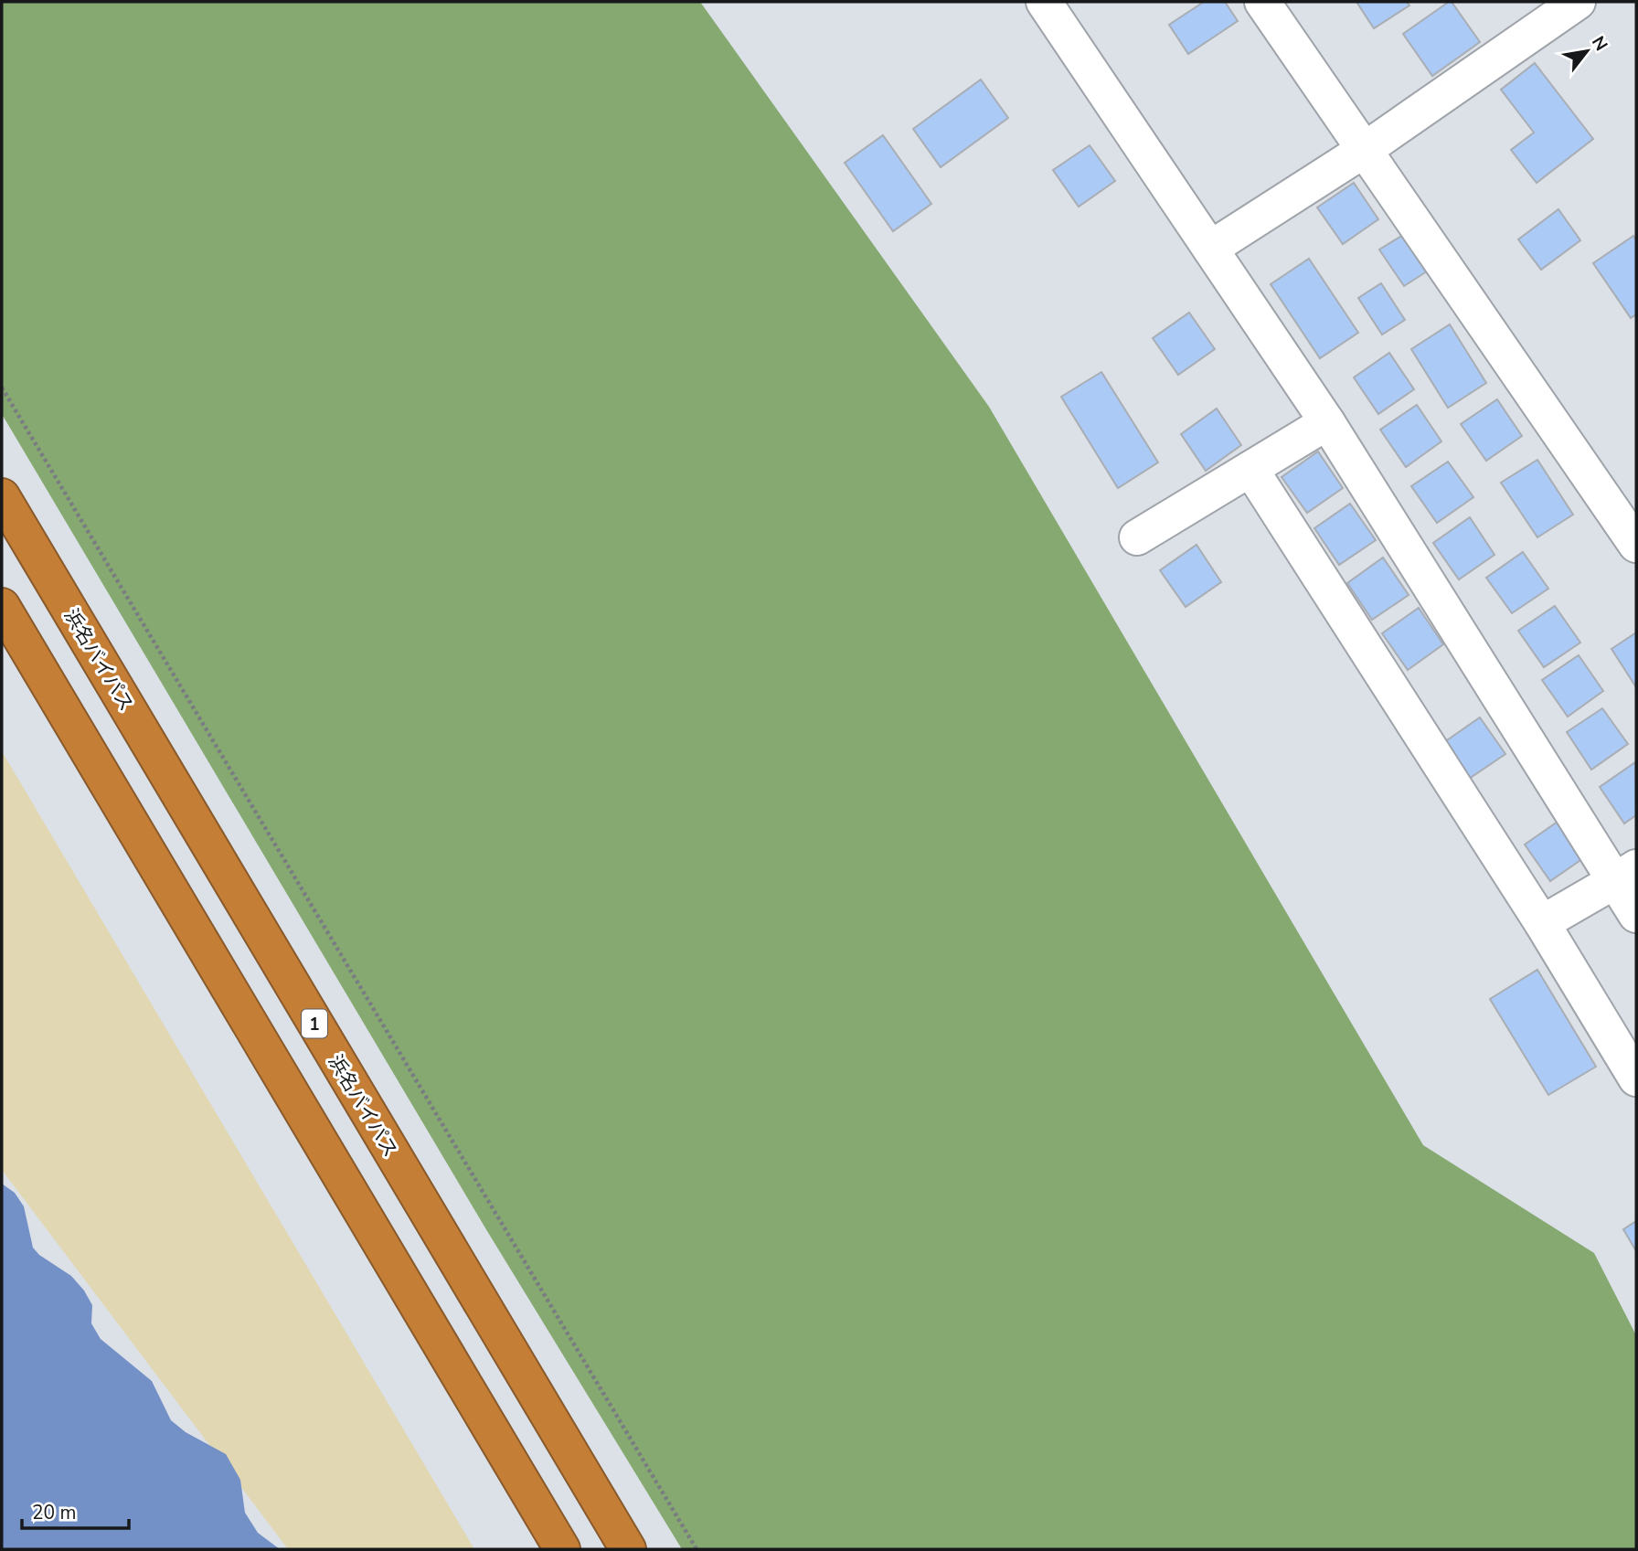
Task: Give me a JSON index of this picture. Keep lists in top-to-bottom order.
{
  "streets": {
    "highway": ["浜名バイパス", "1"]
  },
  "scale_bar": "20 m",
  "north": "top right"
}
